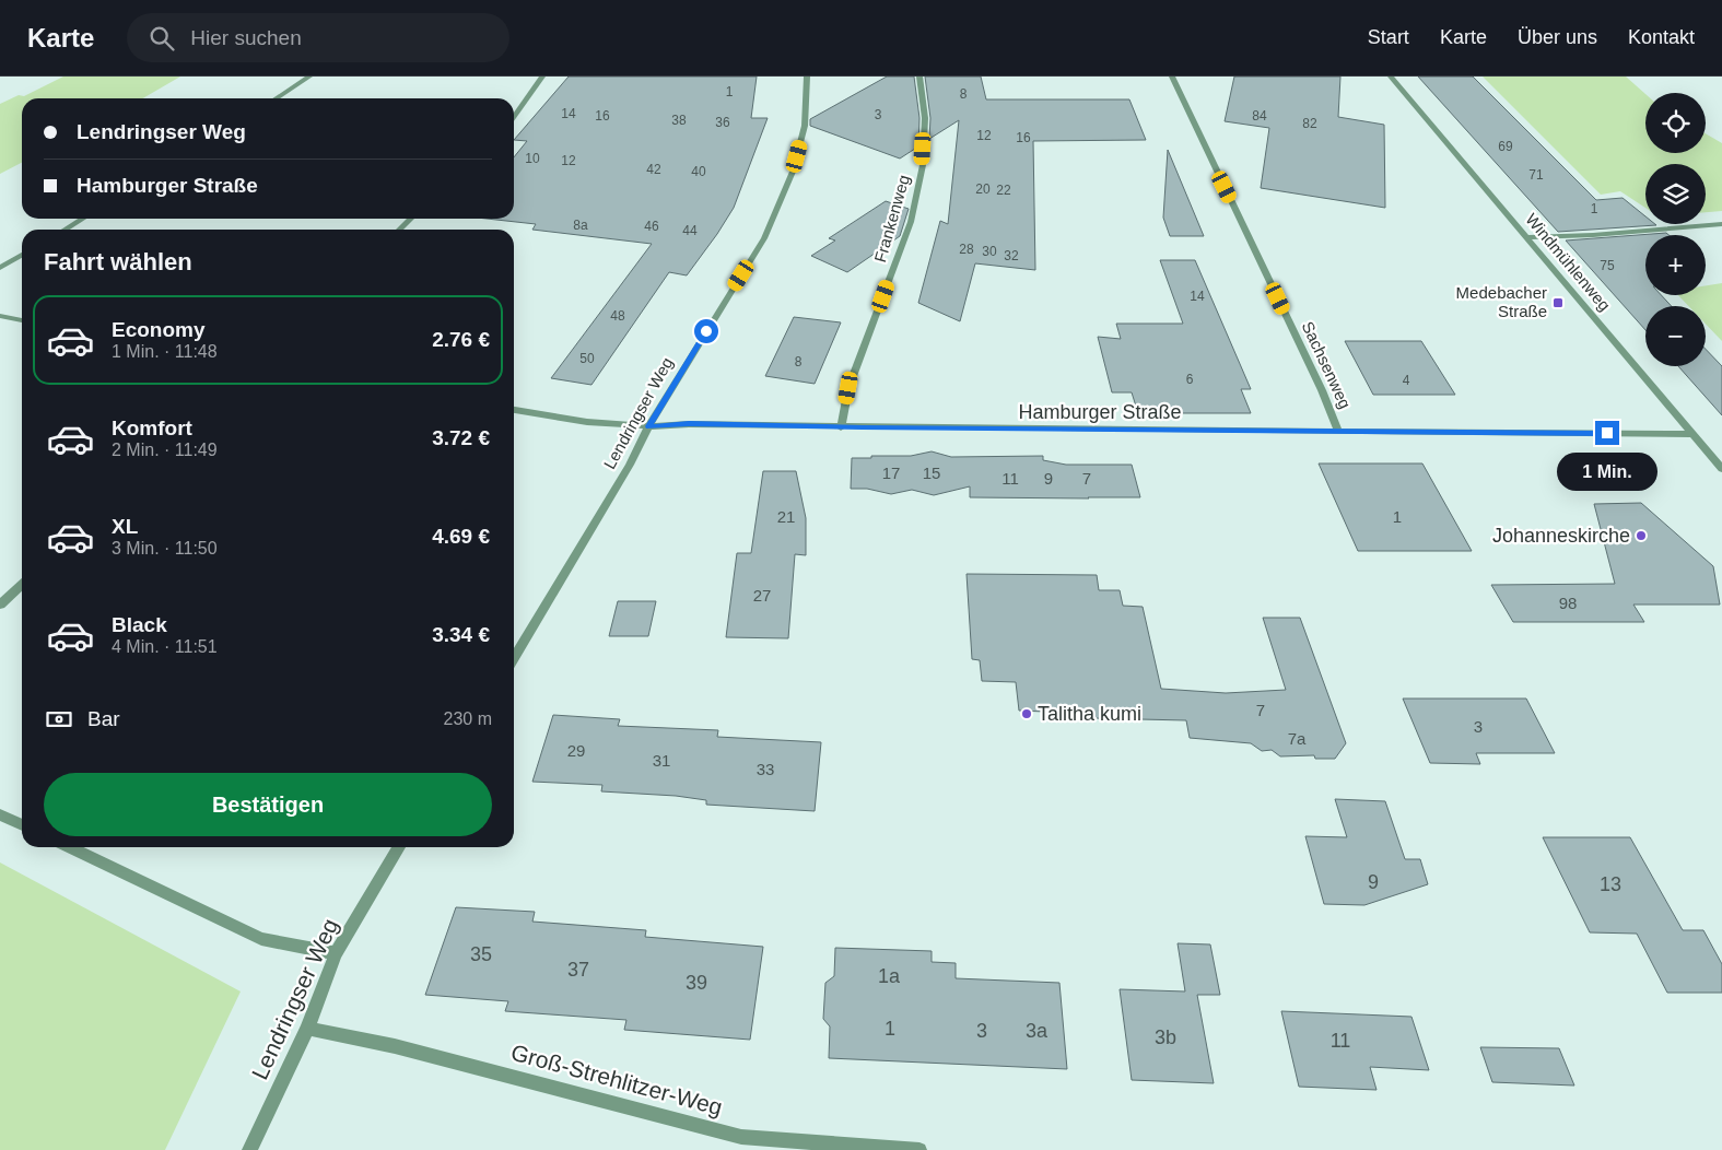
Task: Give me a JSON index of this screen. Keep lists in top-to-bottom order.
{
  "streets": {
    "street": [
      "Frankenweg",
      "Windmühlenweg",
      "Sachsenweg",
      "Hamburger Straße",
      "Lendringser Weg",
      "Groß-Strehlitzer-Weg"
    ]
  },
  "crossings": [
    ["Frankenweg", "Hamburger Straße"],
    ["Windmühlenweg", "Hamburger Straße"],
    ["Sachsenweg", "Hamburger Straße"],
    ["Hamburger Straße", "Lendringser Weg"],
    ["Lendringser Weg", "Groß-Strehlitzer-Weg"]
  ],
  "places": {
    "transit": ["Medebacher Straße"],
    "other": ["Johanneskirche", "Talitha kumi"]
  },
  "house_numbers": [
    "1",
    "8",
    "14",
    "3",
    "16",
    "84",
    "38",
    "36",
    "82",
    "12",
    "16",
    "69",
    "10",
    "12",
    "42",
    "40",
    "71",
    "20",
    "22",
    "1",
    "8a",
    "46",
    "44",
    "28",
    "30",
    "32",
    "75",
    "14",
    "48",
    "50",
    "8",
    "6",
    "4",
    "17",
    "15",
    "11",
    "9",
    "7",
    "21",
    "1",
    "27",
    "98",
    "7",
    "3",
    "7a",
    "29",
    "31",
    "33",
    "9",
    "13",
    "35",
    "37",
    "1a",
    "39",
    "1",
    "3",
    "3a",
    "3b",
    "11"
  ],
  "page": {
    "header": "Karte",
    "search": "Hier suchen",
    "nav": [
      "Start",
      "Karte",
      "Über uns",
      "Kontakt"
    ],
    "map_buttons": ["+", "−"],
    "banner": ["Lendringser Weg", "Hamburger Straße"],
    "heading": "Fahrt wählen",
    "list": [
      {
        "name": "Economy",
        "note": "1 Min. · 11:48",
        "value": "2.76 €"
      },
      {
        "name": "Komfort",
        "note": "2 Min. · 11:49",
        "value": "3.72 €"
      },
      {
        "name": "XL",
        "note": "3 Min. · 11:50",
        "value": "4.69 €"
      },
      {
        "name": "Black",
        "note": "4 Min. · 11:51",
        "value": "3.34 €"
      }
    ],
    "bubble": "1 Min.",
    "pay": ["Bar", "230 m"],
    "buttons": "Bestätigen"
  }
}
